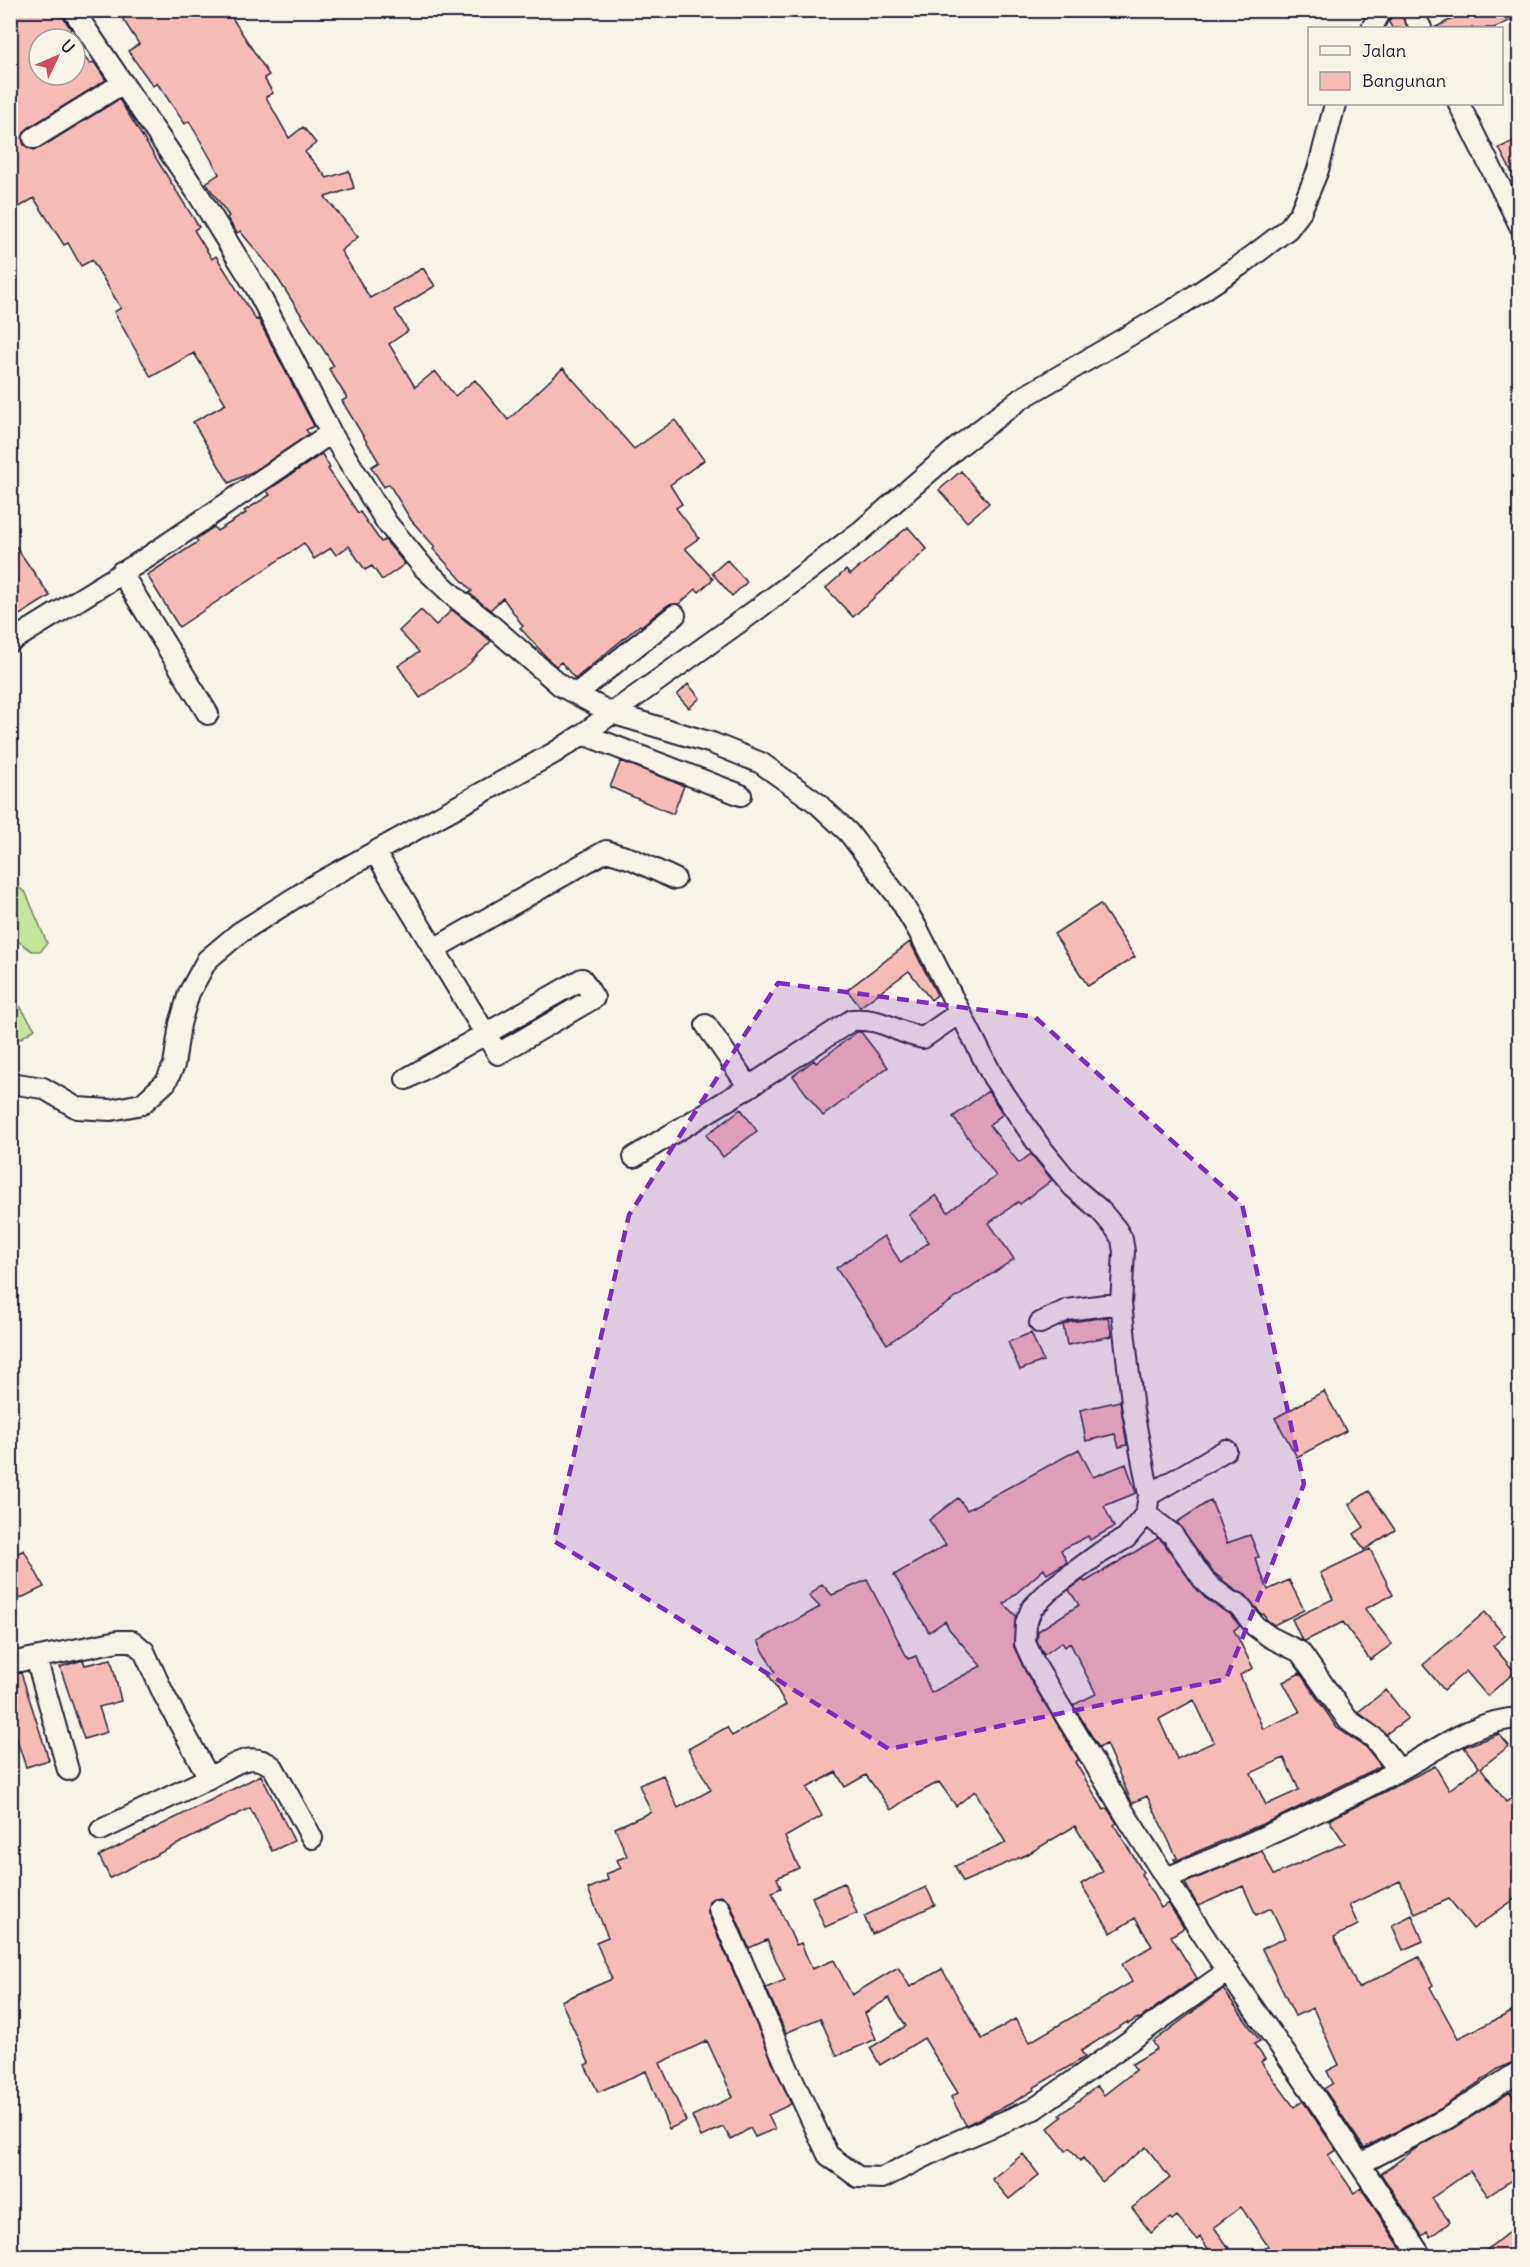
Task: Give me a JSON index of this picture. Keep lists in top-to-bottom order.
{
  "legend": ["Jalan", "Bangunan"],
  "north": "top right"
}
